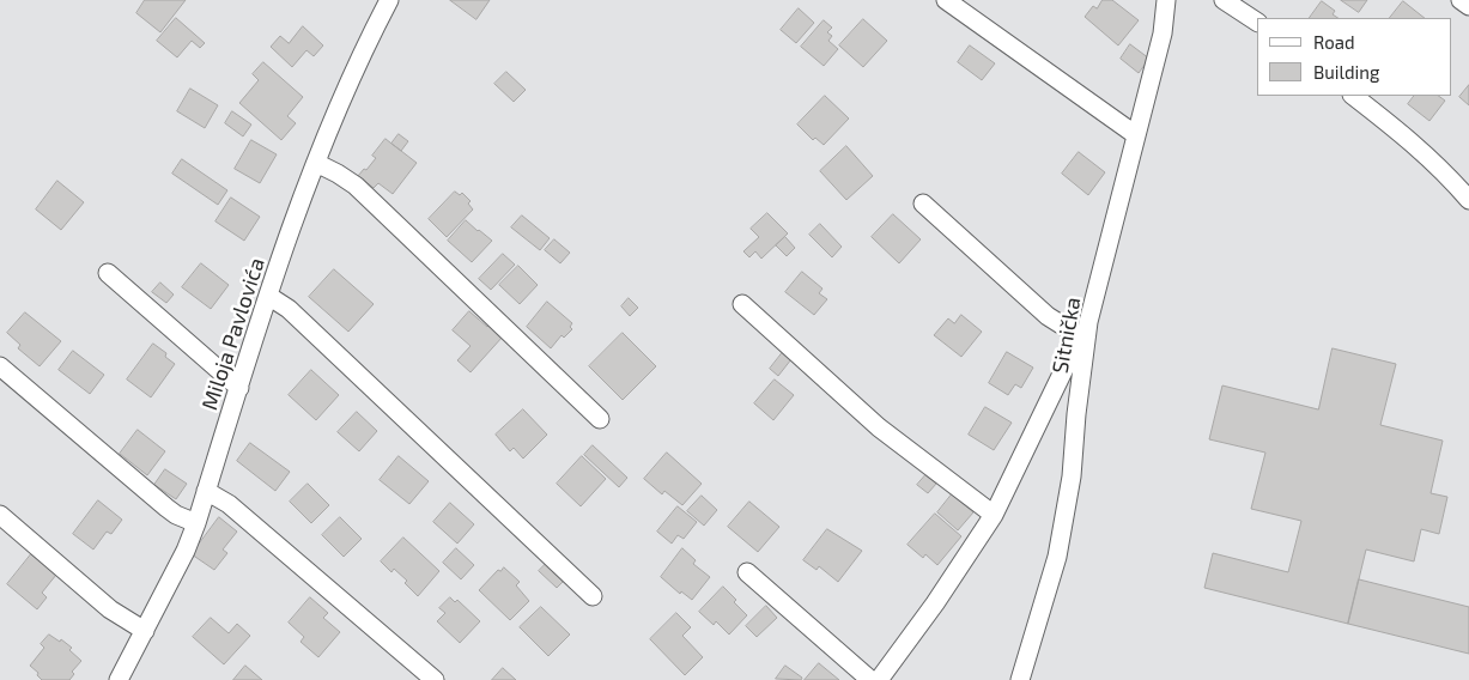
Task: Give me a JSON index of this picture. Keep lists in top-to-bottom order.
{
  "streets": {
    "street": ["Miloja Pavlovića", "Sitnička"]
  },
  "legend": ["Road", "Building"]
}
